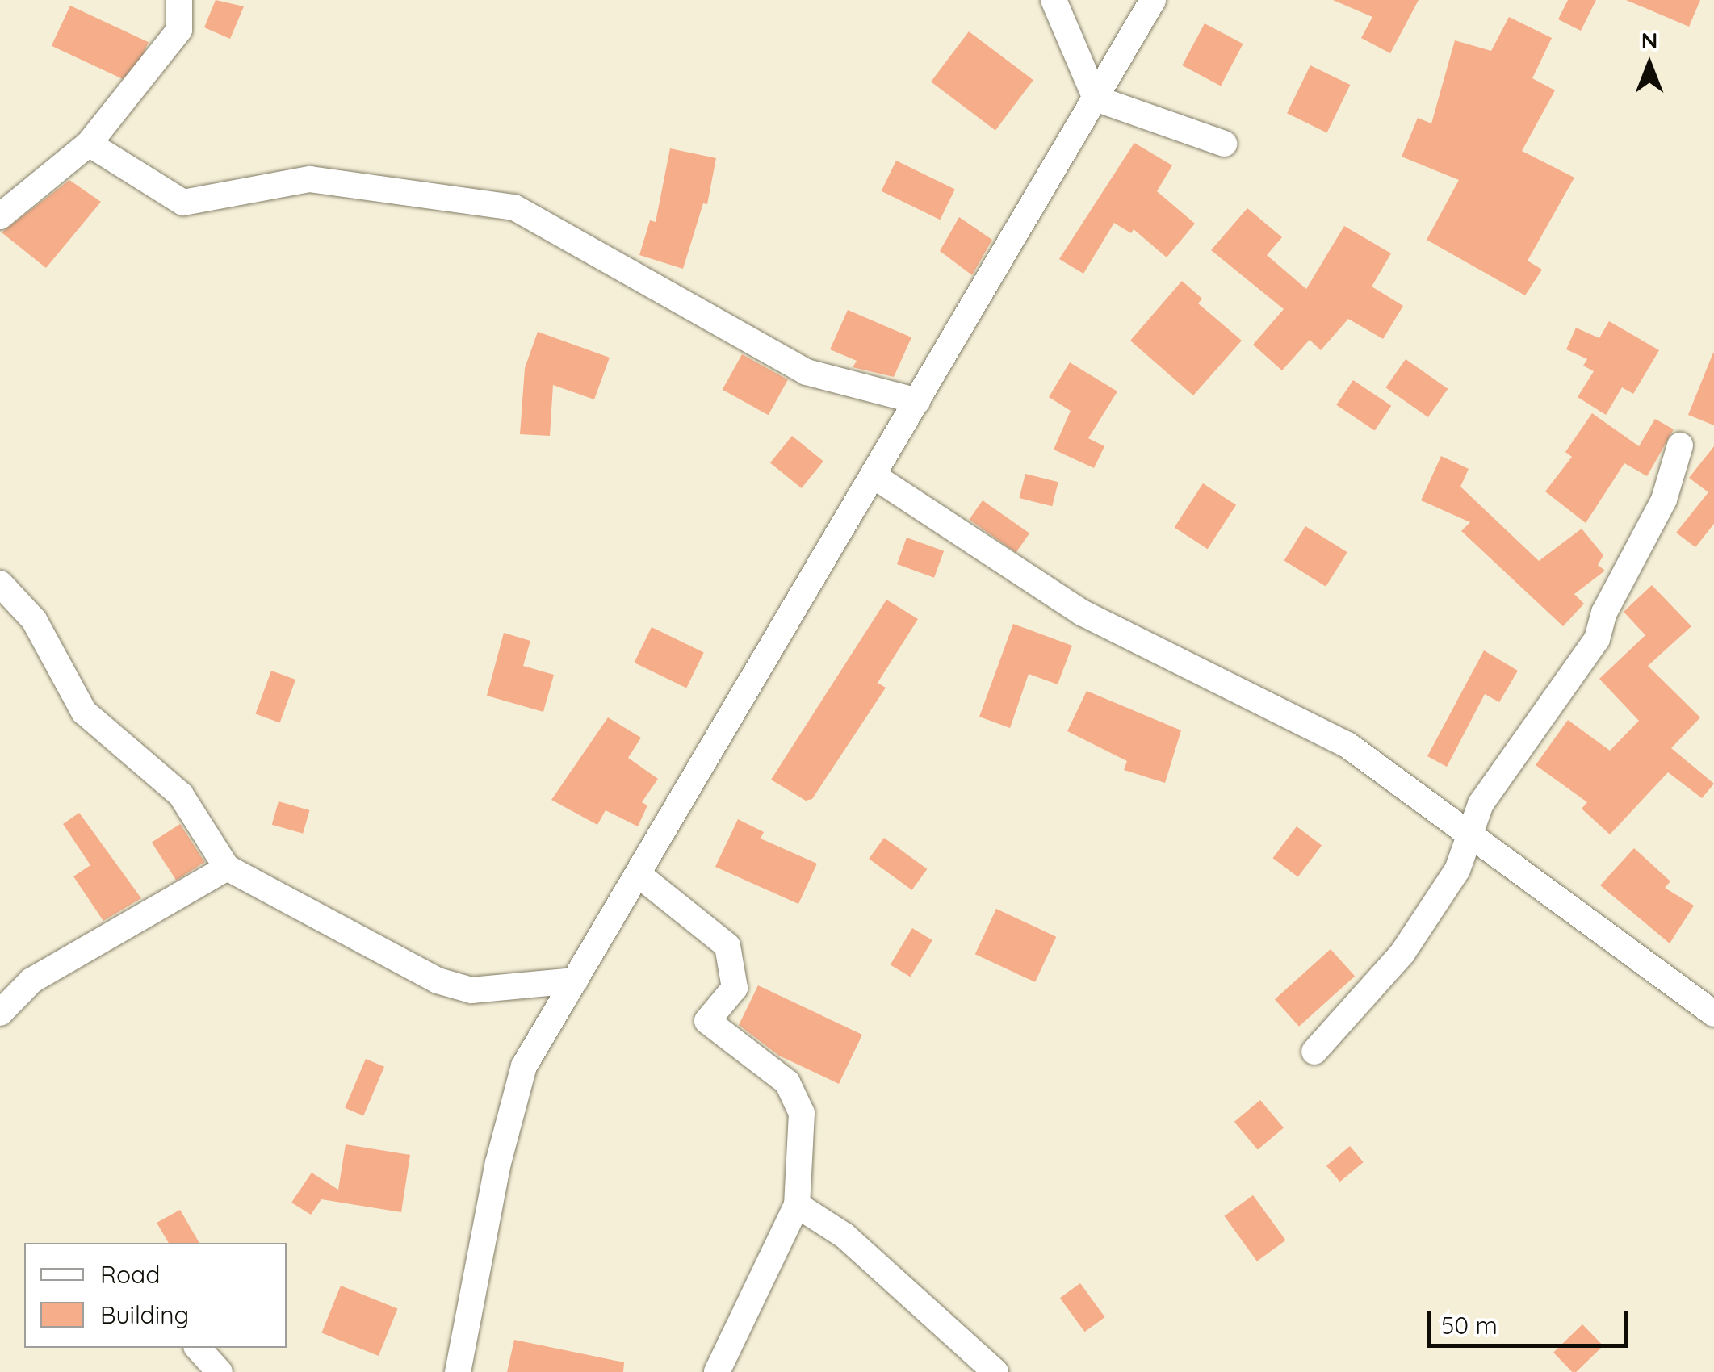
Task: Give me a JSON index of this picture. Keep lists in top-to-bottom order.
{
  "legend": ["Road", "Building"],
  "scale_bar": "50 m",
  "north": "top"
}
